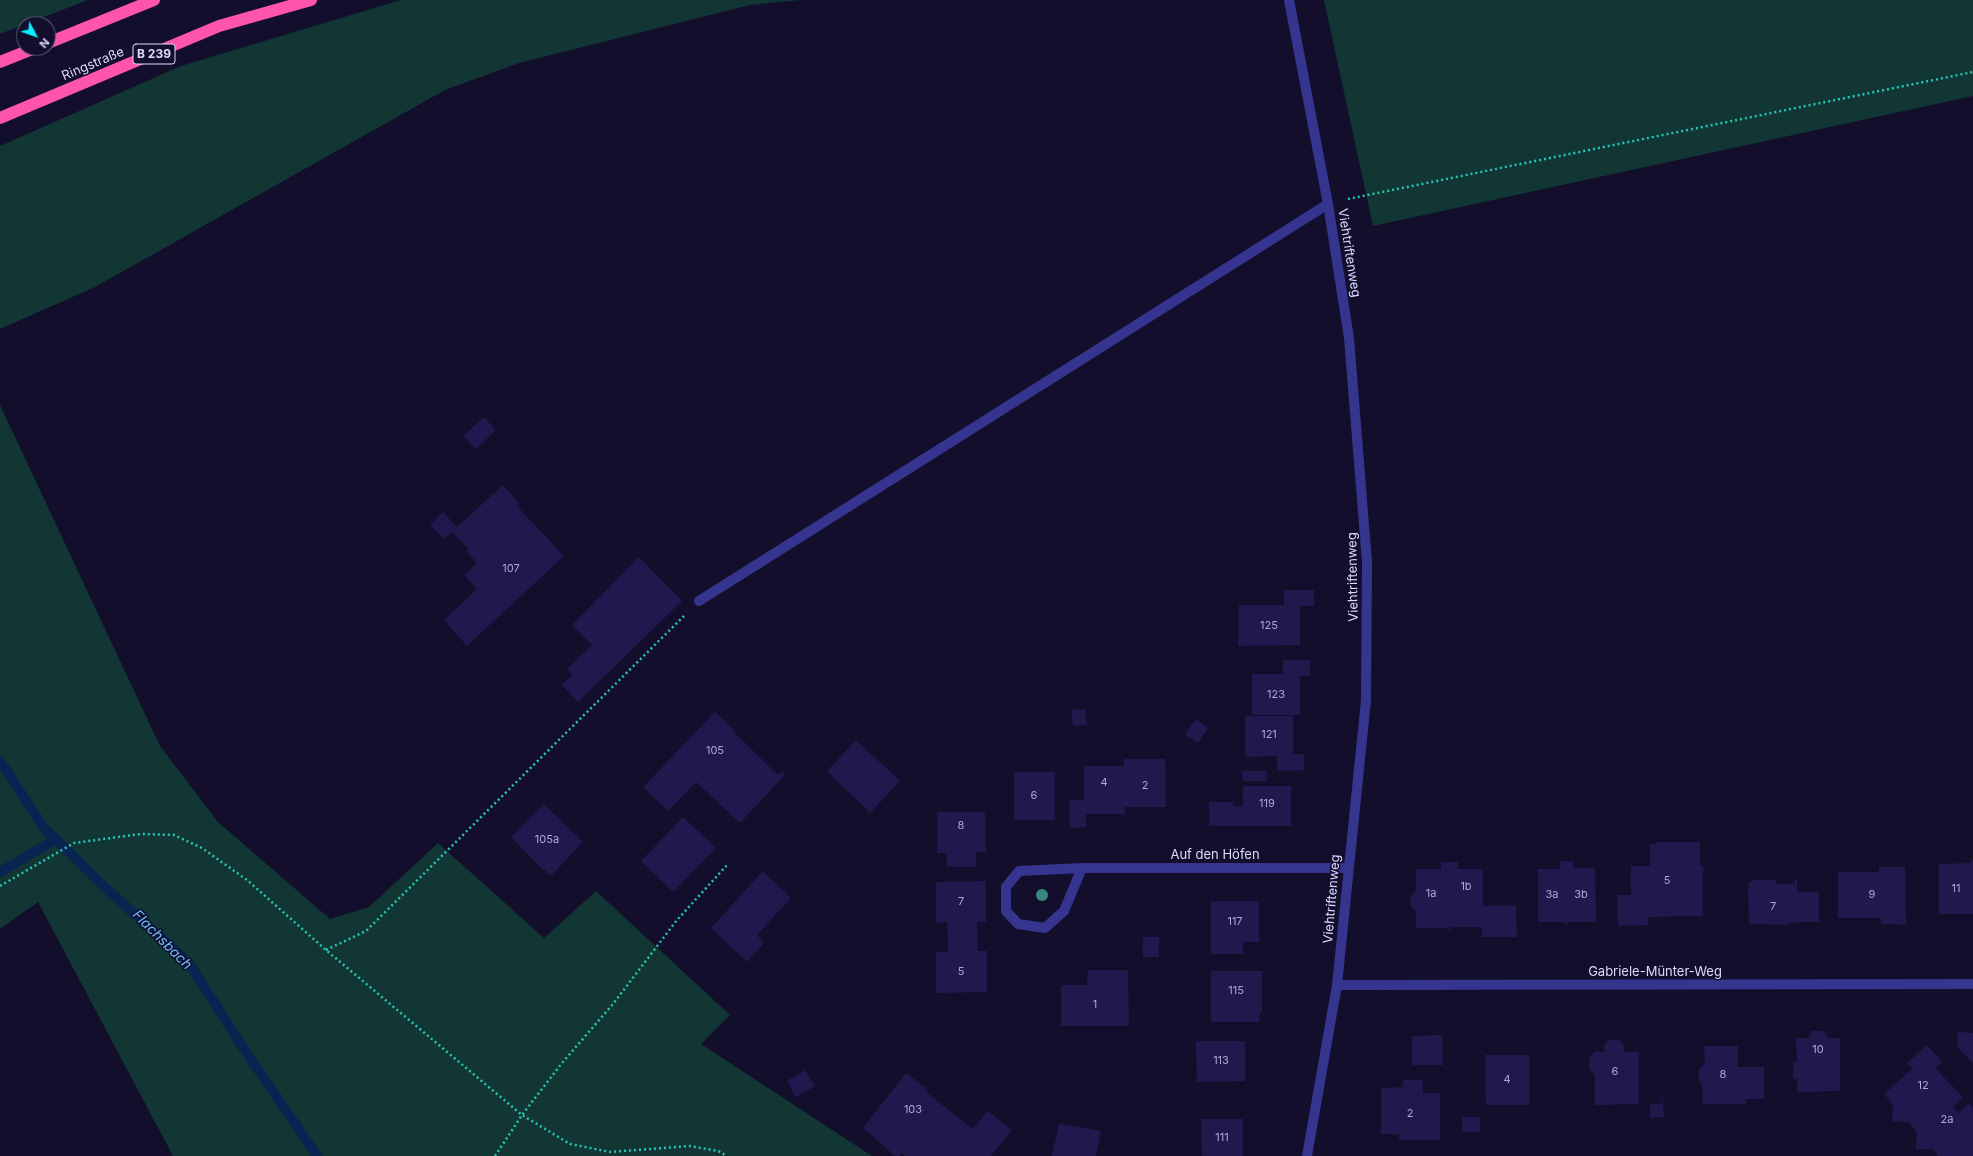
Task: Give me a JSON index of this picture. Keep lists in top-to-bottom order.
{
  "streets": {
    "highway": ["B 239", "Ringstraße"],
    "street": ["Viehtriftenweg", "Auf den Höfen", "Gabriele-Münter-Weg"]
  },
  "crossings": [
    ["Viehtriftenweg", "Auf den Höfen"],
    ["Viehtriftenweg", "Gabriele-Münter-Weg"]
  ],
  "water": ["Flachsbach"],
  "house_numbers": [
    "107",
    "125",
    "123",
    "121",
    "105",
    "4",
    "2",
    "6",
    "119",
    "8",
    "105a",
    "5",
    "1b",
    "11",
    "1a",
    "3a",
    "3b",
    "9",
    "7",
    "7",
    "117",
    "5",
    "115",
    "1",
    "10",
    "113",
    "6",
    "8",
    "4",
    "12",
    "103",
    "2",
    "2a",
    "111"
  ],
  "north": "bottom right"
}
